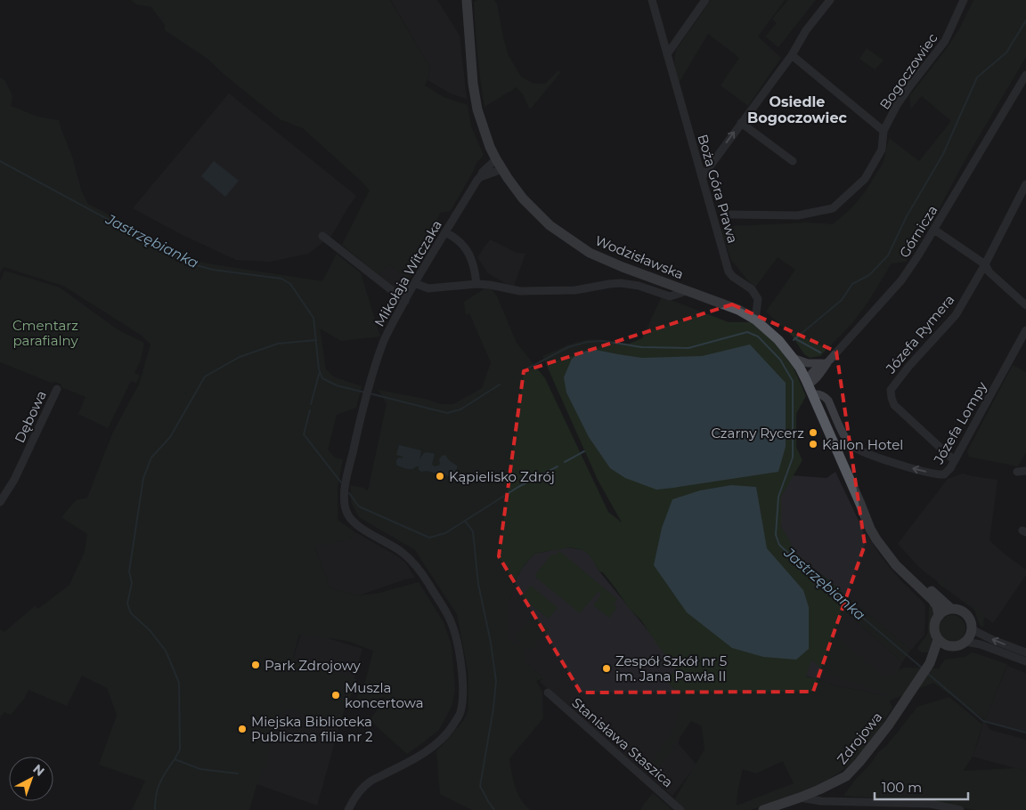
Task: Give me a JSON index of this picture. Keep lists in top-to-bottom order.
{
  "streets": {
    "main road": ["Wodzisławska", "Zdrojowa"],
    "street": [
      "Bogoczowiec",
      "Boża Góra Prawa",
      "Górnicza",
      "Mikołaja Witczaka",
      "Józefa Rymera",
      "Dębowa",
      "Józefa Lompy",
      "Stanisława Staszica"
    ]
  },
  "crossings": [
    ["Boża Góra Prawa", "Wodzisławska"],
    ["Górnicza", "Wodzisławska"],
    ["Wodzisławska", "Mikołaja Witczaka"],
    ["Wodzisławska", "Józefa Lompy"],
    ["Wodzisławska", "Zdrojowa"],
    ["Józefa Rymera", "Józefa Lompy"]
  ],
  "one_way": ["Józefa Lompy"],
  "districts": ["Osiedle Bogoczowiec"],
  "water": ["Jastrzębianka"],
  "parks": ["Cmentarz parafialny"],
  "places": [
    "Czarny Rycerz",
    "Kallon Hotel",
    "Kąpielisko Zdrój",
    "Park Zdrojowy",
    "Zespół Szkół nr 5 im. Jana Pawła II",
    "Muszla koncertowa",
    "Miejska Biblioteka Publiczna filia nr 2"
  ],
  "scale_bar": "100 m",
  "north": "top right"
}
